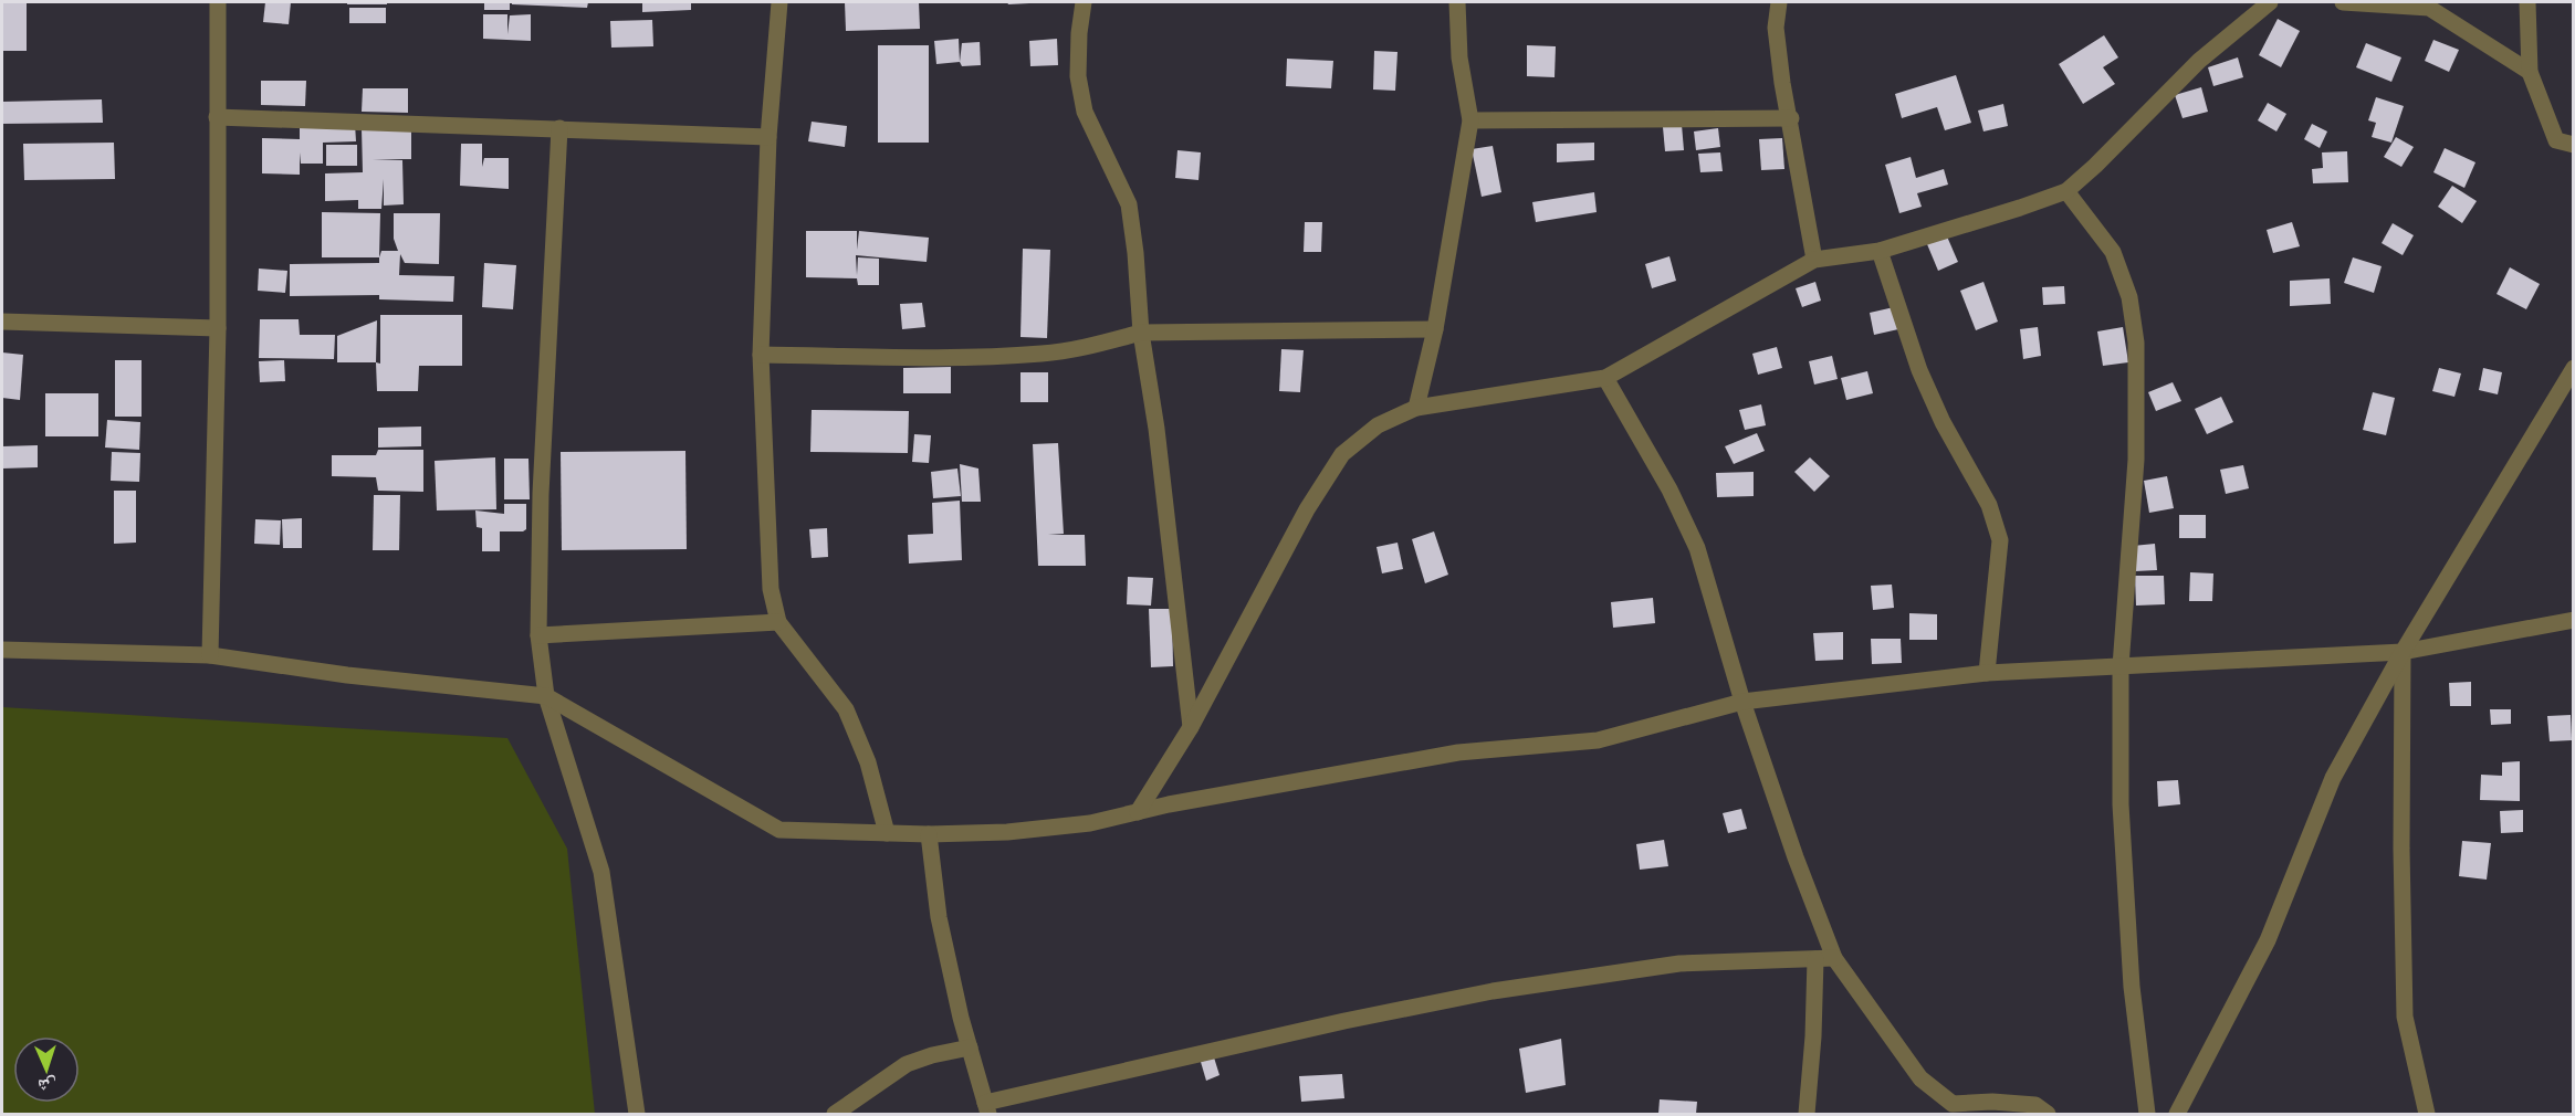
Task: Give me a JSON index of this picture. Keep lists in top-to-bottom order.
{
  "north": "bottom"
}
